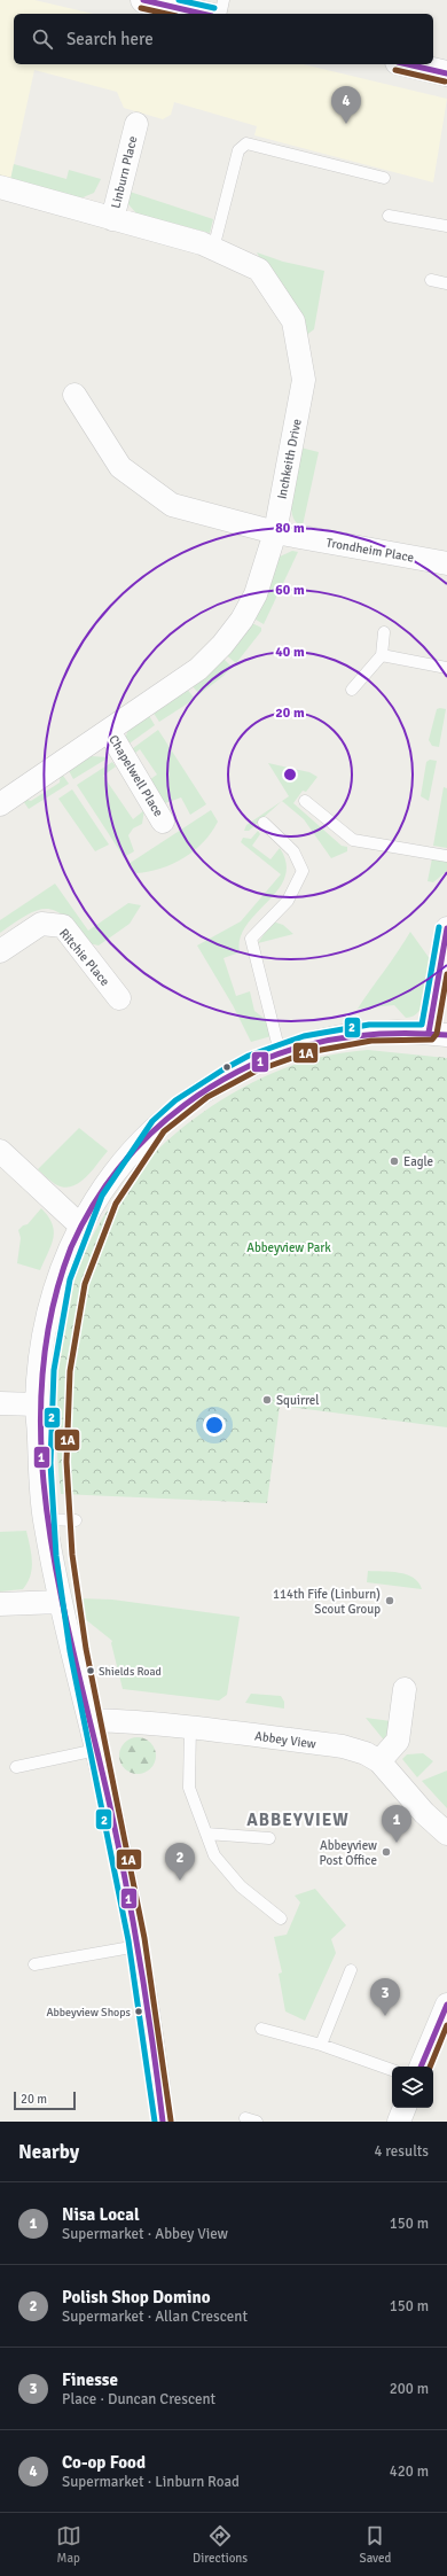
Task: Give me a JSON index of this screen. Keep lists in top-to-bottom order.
{
  "streets": {
    "street": [
      "Linburn Place",
      "Inchkeith Drive",
      "Trondheim Place",
      "Chapelwell Place",
      "Ritchie Place",
      "Abbey View"
    ]
  },
  "crossings": [
    ["Linburn Place", "Inchkeith Drive"],
    ["Inchkeith Drive", "Trondheim Place"],
    ["Inchkeith Drive", "Chapelwell Place"]
  ],
  "districts": ["ABBEYVIEW"],
  "parks": ["Abbeyview Park"],
  "places": [
    "Eagle",
    "Squirrel",
    "114th Fife (Linburn) Scout Group",
    "Shields Road",
    "Abbeyview Post Office",
    "Abbeyview Shops"
  ],
  "lines": ["transit line 1", "transit line 2", "transit line 1A"],
  "scale_bar": "20 m",
  "page": {
    "search": "Search here",
    "pins": [
      "4",
      "1",
      "2",
      "3"
    ],
    "scale": "20 m",
    "heading": ["Nearby", "4 results"],
    "list": [
      {
        "mark": "1",
        "name": "Nisa Local",
        "note": "Supermarket · Abbey View",
        "value": "150 m"
      },
      {
        "mark": "2",
        "name": "Polish Shop Domino",
        "note": "Supermarket · Allan Crescent",
        "value": "150 m"
      },
      {
        "mark": "3",
        "name": "Finesse",
        "note": "Place · Duncan Crescent",
        "value": "200 m"
      },
      {
        "mark": "4",
        "name": "Co-op Food",
        "note": "Supermarket · Linburn Road",
        "value": "420 m"
      }
    ],
    "nav": ["Map", "Directions", "Saved"]
  },
  "rings": [
    "80 m",
    "60 m",
    "40 m",
    "20 m"
  ]
}
